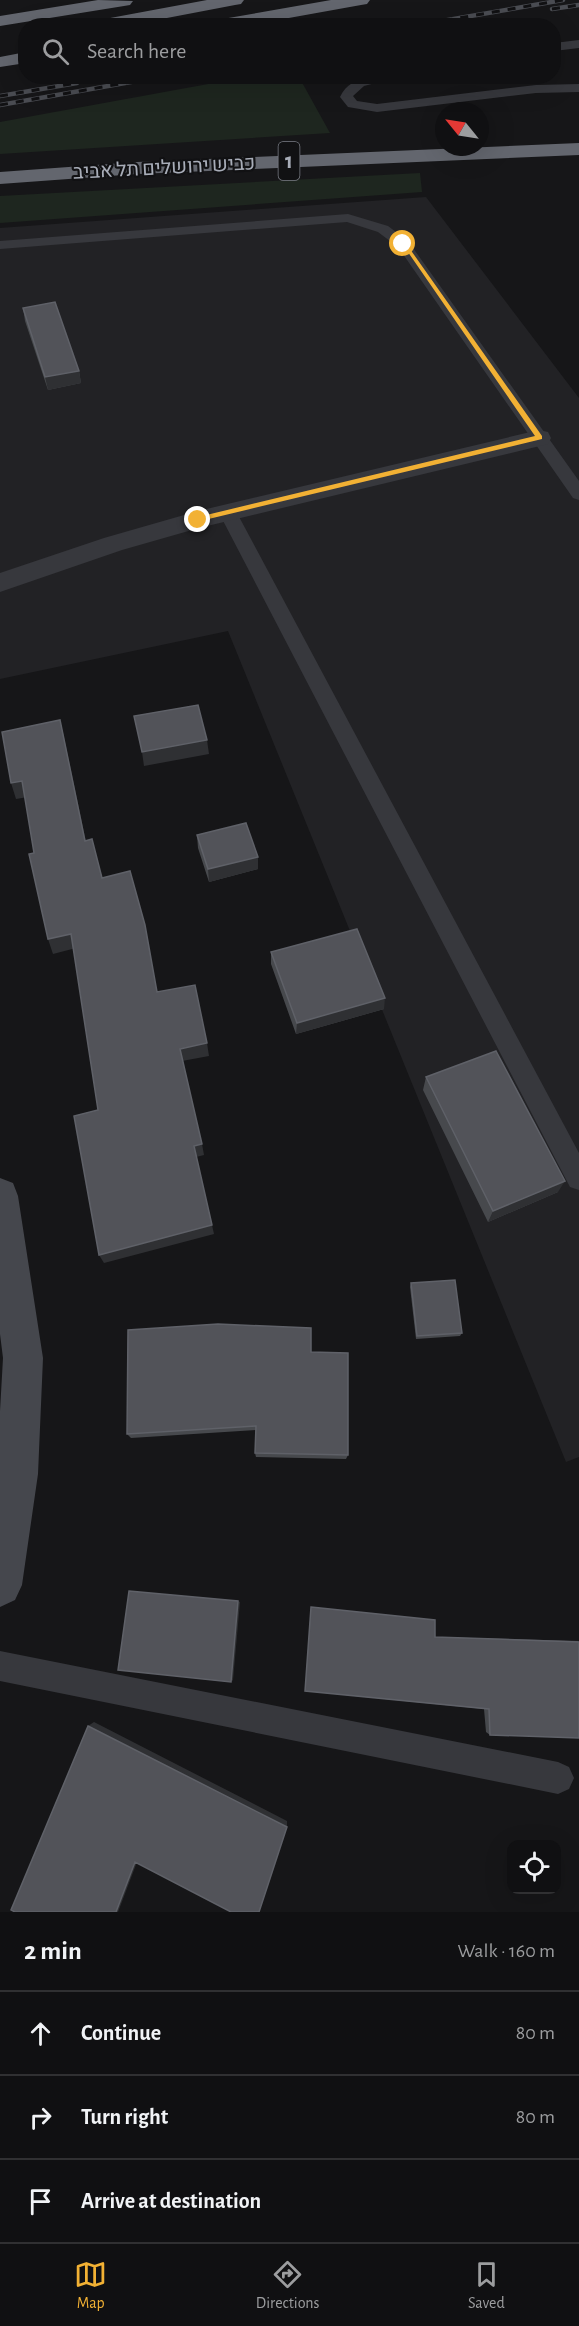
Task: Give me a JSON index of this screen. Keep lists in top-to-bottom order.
{
  "streets": {
    "highway": ["1", "כביש ירושלים תל אביב"]
  },
  "north": "top left",
  "page": {
    "search": "Search here",
    "heading": ["2 min", "Walk · 160 m"],
    "list": [
      ["Continue", "80 m"],
      ["Turn right", "80 m"],
      "Arrive at destination"
    ],
    "nav": ["Map", "Directions", "Saved"]
  }
}
